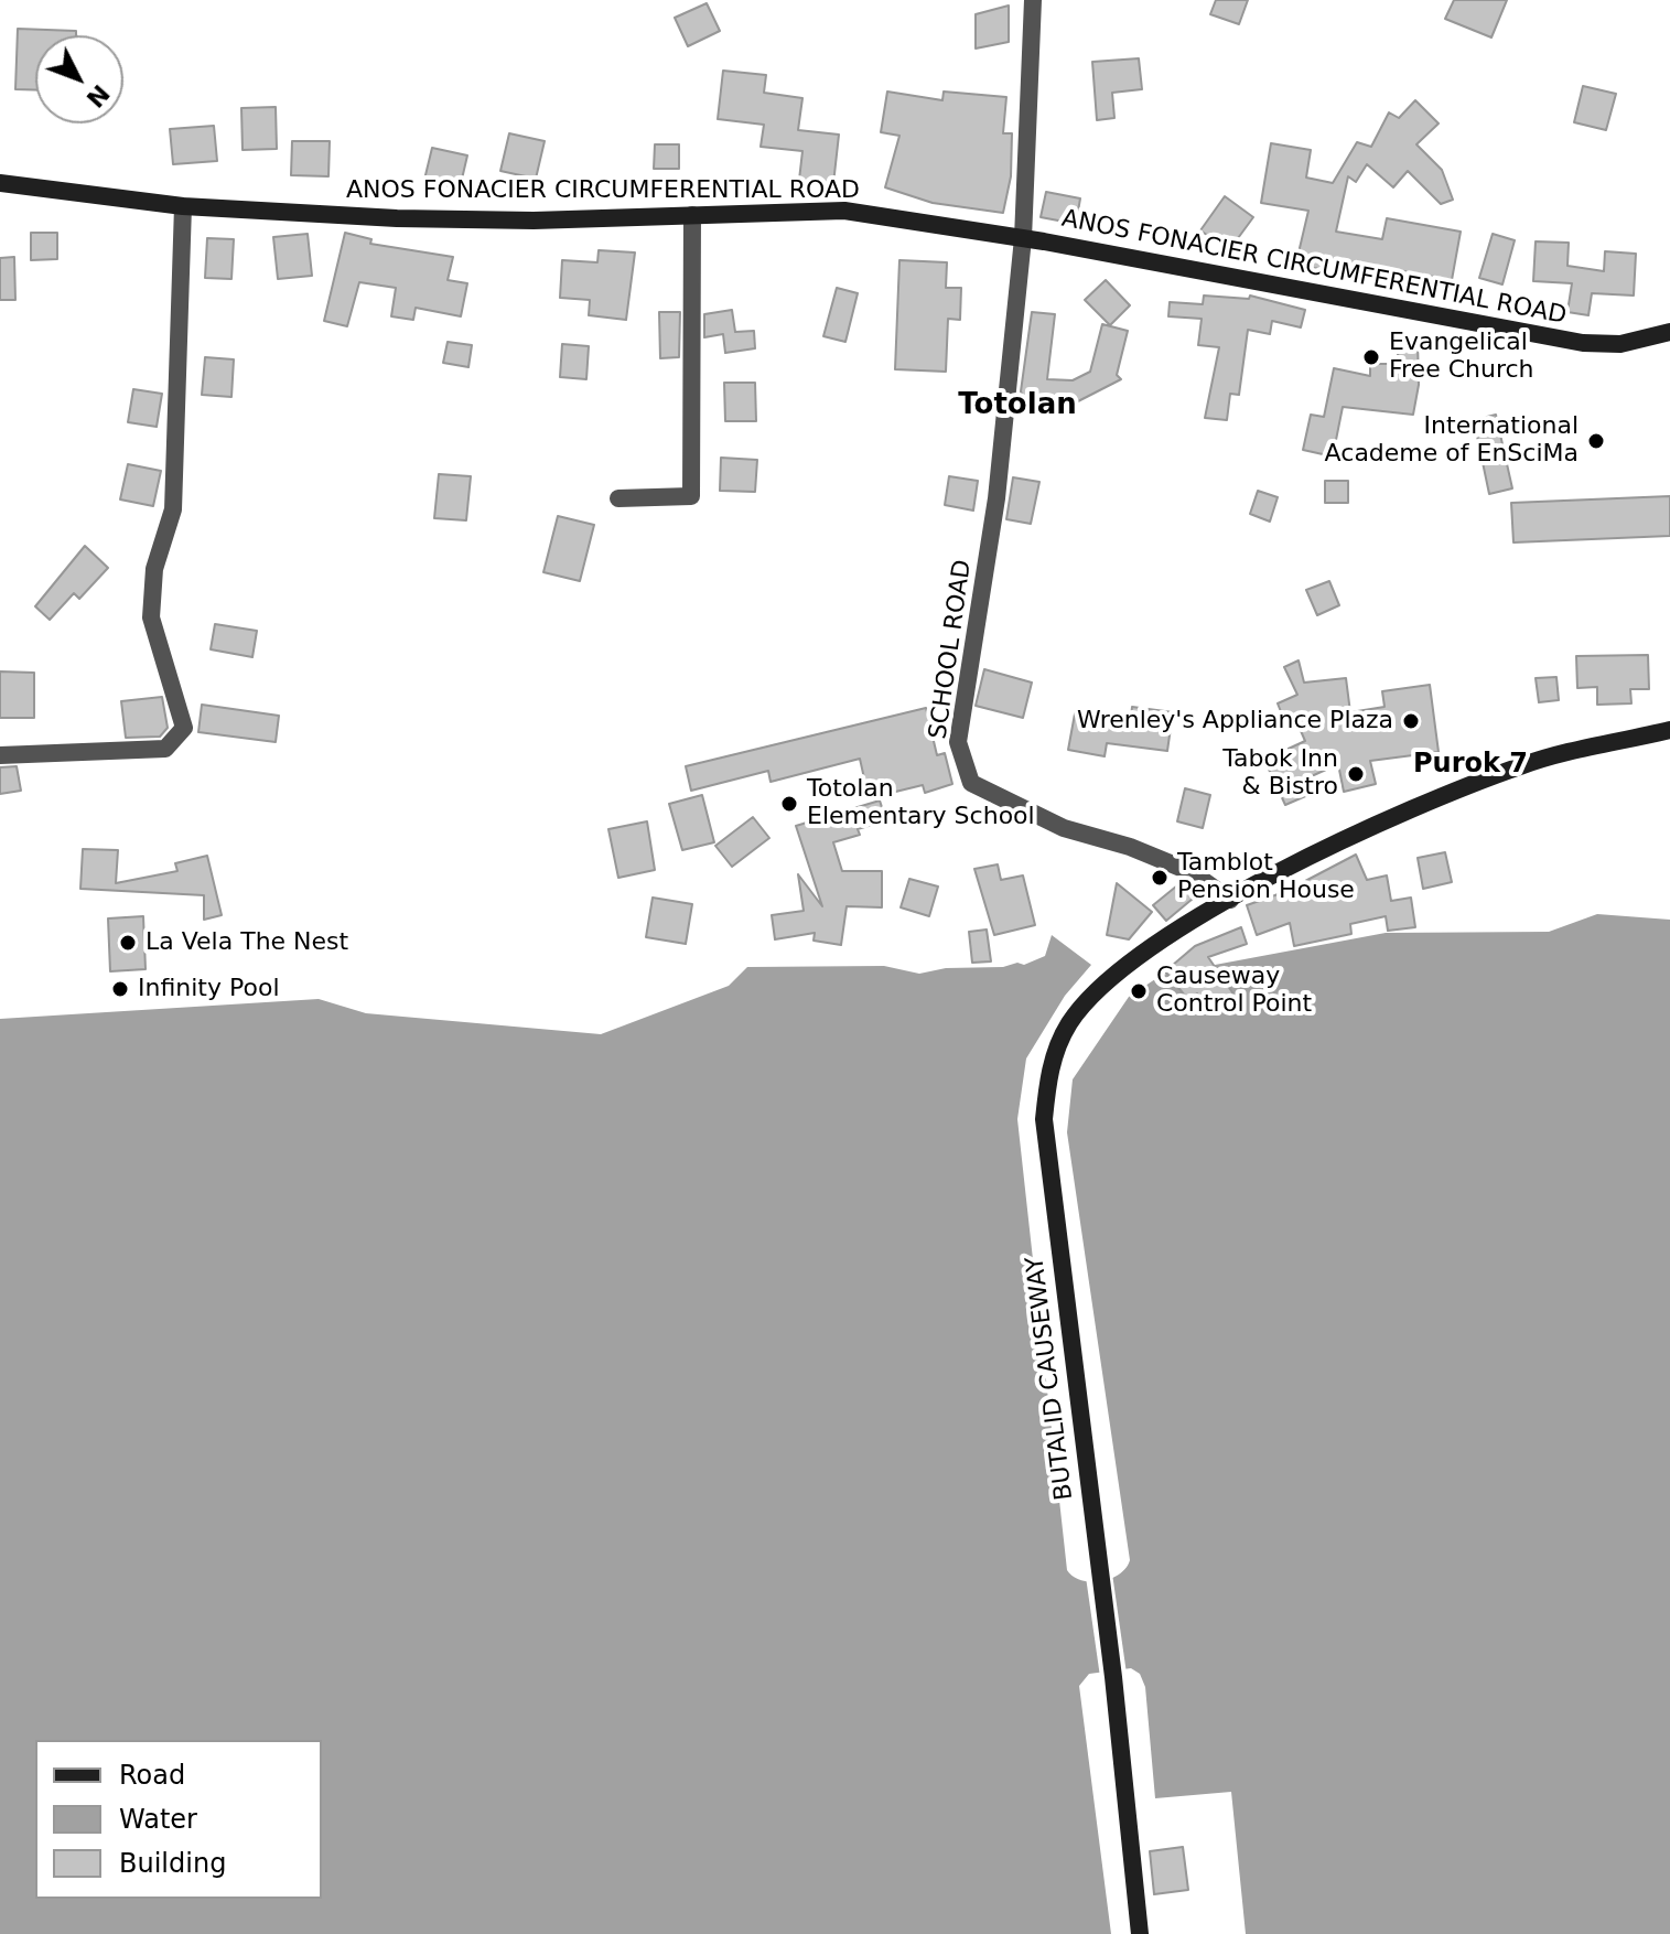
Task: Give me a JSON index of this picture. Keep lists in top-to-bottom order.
{
  "streets": {
    "main road": ["ANOS FONACIER CIRCUMFERENTIAL ROAD", "BUTALID CAUSEWAY"],
    "street": ["SCHOOL ROAD"]
  },
  "crossings": [
    ["ANOS FONACIER CIRCUMFERENTIAL ROAD", "SCHOOL ROAD"],
    ["SCHOOL ROAD", "BUTALID CAUSEWAY"]
  ],
  "districts": ["Totolan", "Purok 7"],
  "places": [
    "Evangelical Free Church",
    "International Academe of EnSciMa",
    "Wrenley's Appliance Plaza",
    "Tabok Inn & Bistro",
    "Totolan Elementary School",
    "Tamblot Pension House",
    "La Vela The Nest",
    "Infinity Pool",
    "Causeway Control Point"
  ],
  "legend": ["Road", "Water", "Building"],
  "north": "bottom right"
}
